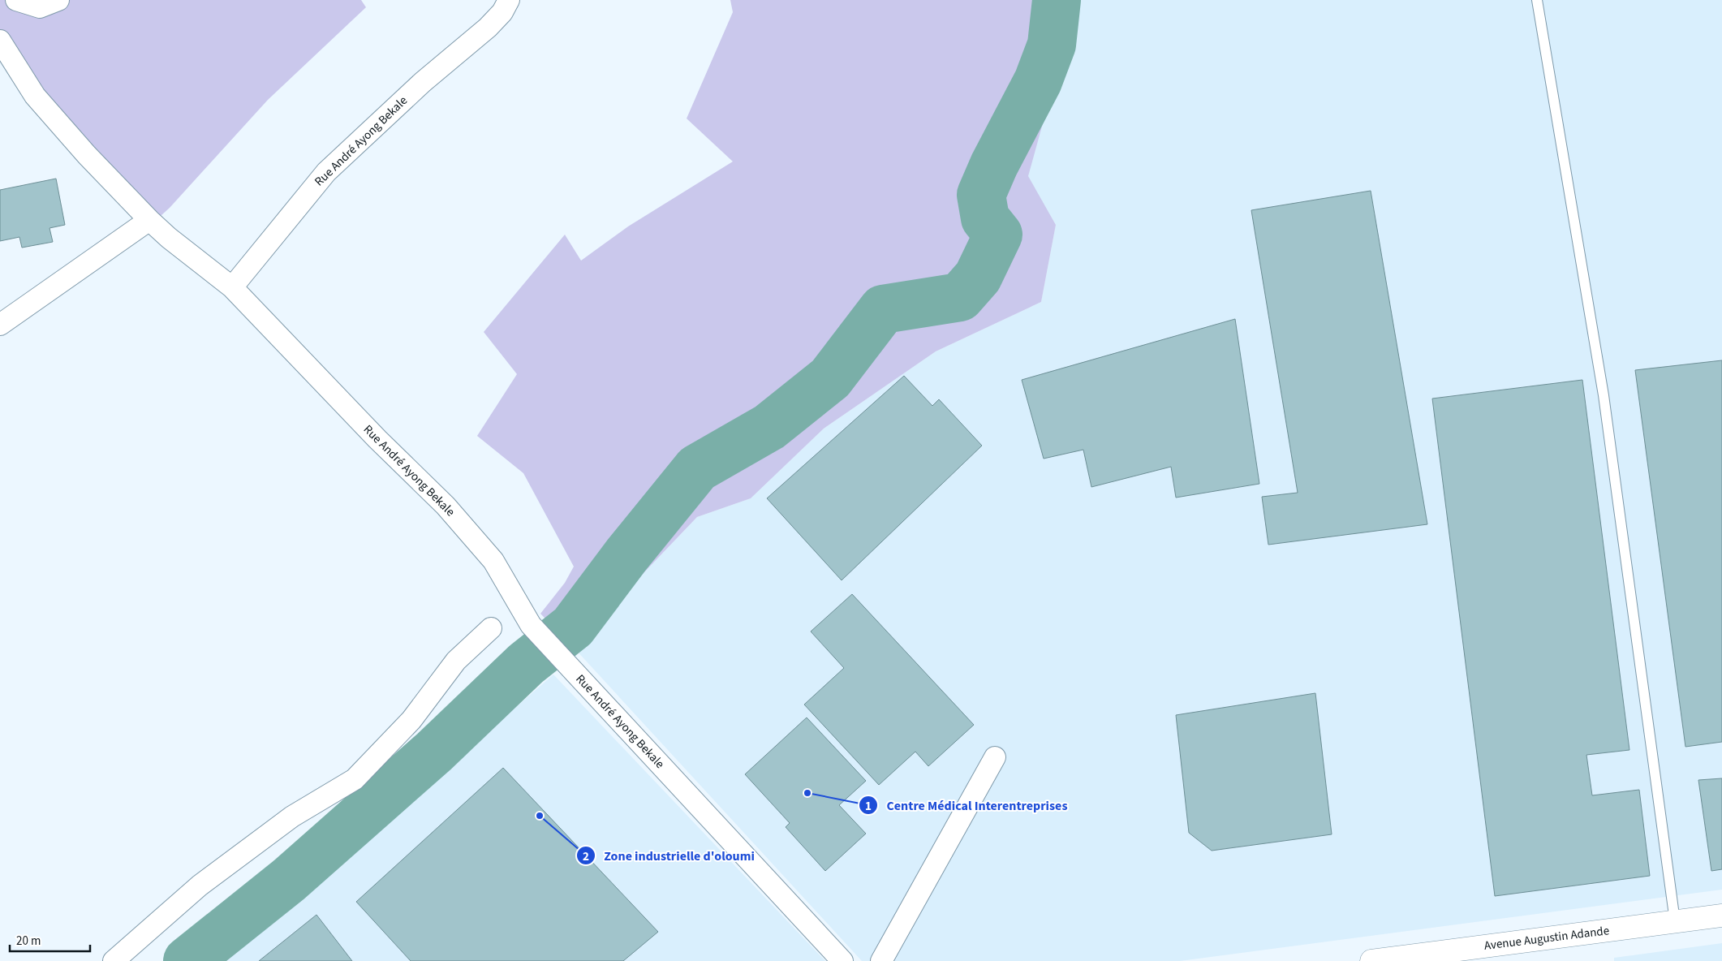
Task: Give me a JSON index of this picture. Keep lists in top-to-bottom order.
{
  "streets": {
    "street": ["Rue André Ayong Bekale", "Avenue Augustin Adande"]
  },
  "places": ["Centre Médical Interentreprises", "Zone industrielle d'oloumi"],
  "scale_bar": "20 m"
}
